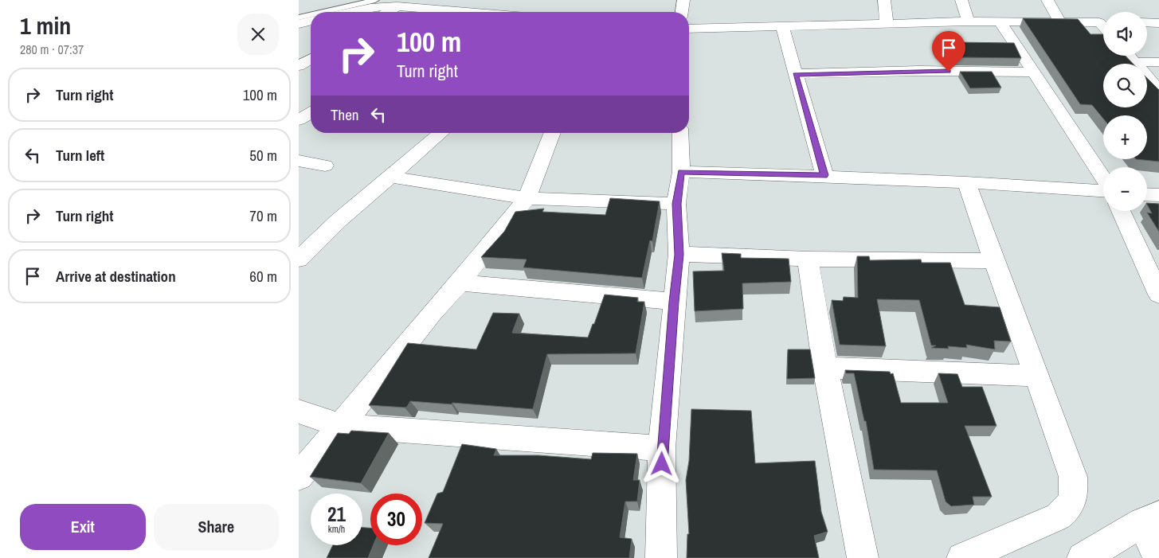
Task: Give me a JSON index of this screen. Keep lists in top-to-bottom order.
{
  "page": {
    "heading": ["1 min", "280 m · 07:37"],
    "map_buttons": ["+", "−"],
    "turn": ["100 m", "Turn right"],
    "list": [
      {
        "name": "Turn right",
        "value": "100 m"
      },
      {
        "name": "Turn left",
        "value": "50 m"
      },
      {
        "name": "Turn right",
        "value": "70 m"
      },
      {
        "name": "Arrive at destination",
        "value": "60 m"
      }
    ],
    "then": "Then",
    "speed": "21 km/h",
    "limit": "30",
    "buttons": ["Exit", "Share"]
  }
}
